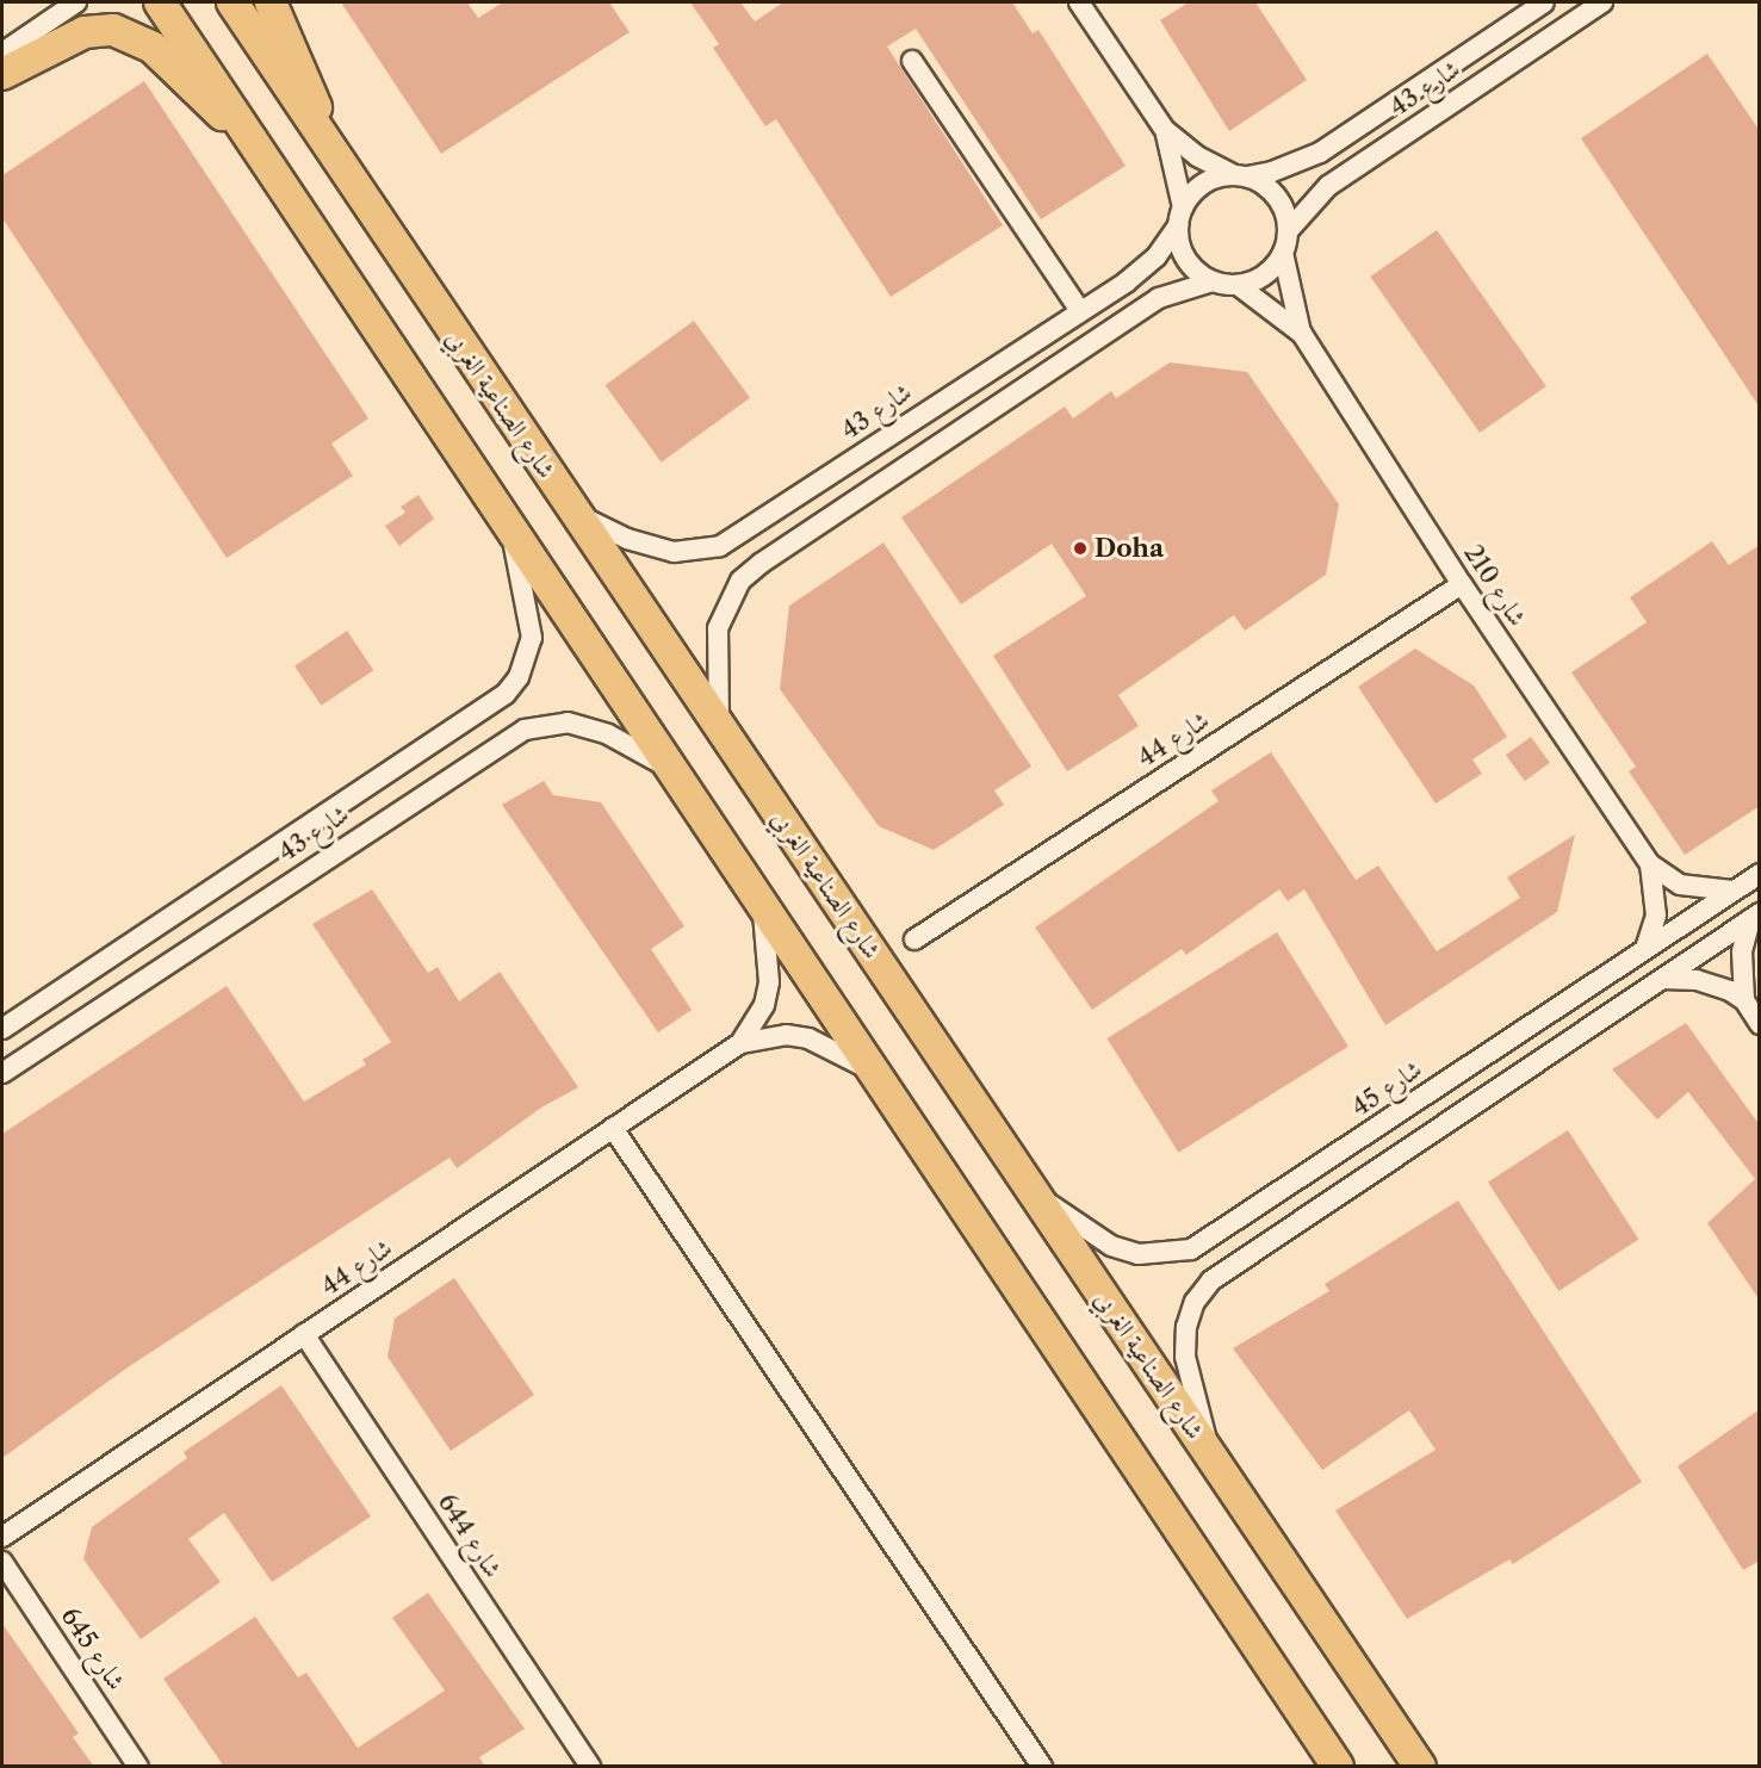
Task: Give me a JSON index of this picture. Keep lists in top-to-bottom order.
{
  "streets": {
    "main road": ["شارع الصناعية الغربي"],
    "street": [
      "شارع 43",
      "شارع 210",
      "شارع 44",
      "شارع 45",
      "شارع 644",
      "شارع 645"
    ]
  },
  "crossings": [
    ["شارع 43", "شارع الصناعية الغربي"],
    ["شارع 43", "شارع 210"],
    ["شارع الصناعية الغربي", "شارع 45"],
    ["شارع 210", "شارع 44"],
    ["شارع 210", "شارع 45"],
    ["شارع 44", "شارع 644"]
  ],
  "places": ["Doha"]
}
